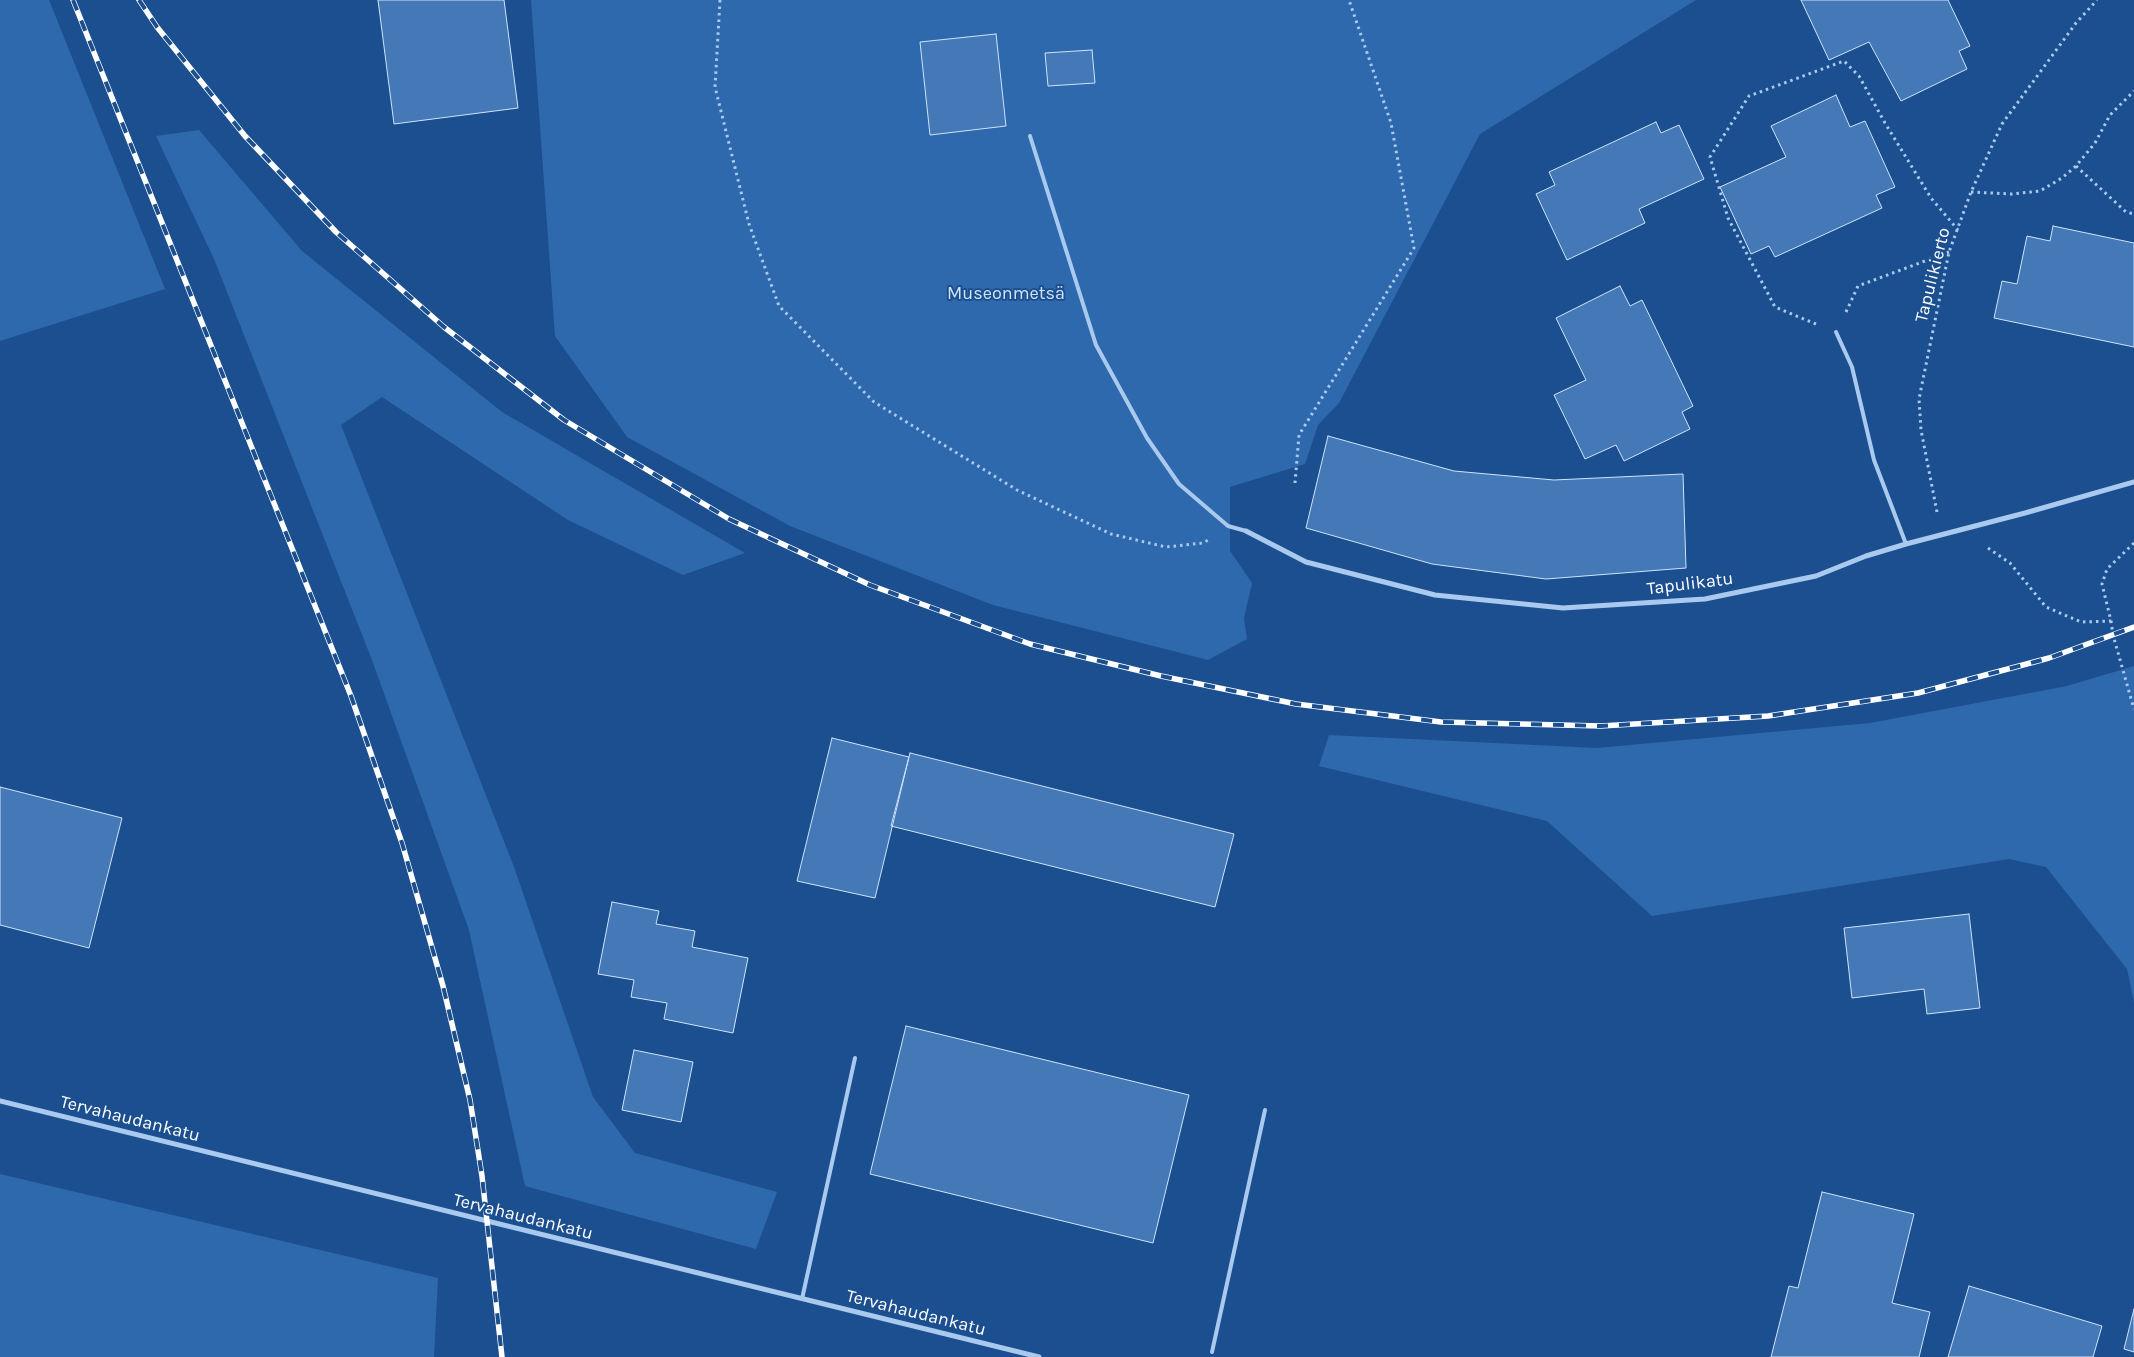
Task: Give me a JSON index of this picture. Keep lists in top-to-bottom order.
{
  "streets": {
    "street": ["Tapulikatu", "Tervahaudankatu"],
    "path": ["Tapulikierto"]
  },
  "crossings": [
    ["Tapulikierto", "Tapulikatu"]
  ],
  "parks": ["Museonmetsä"]
}
